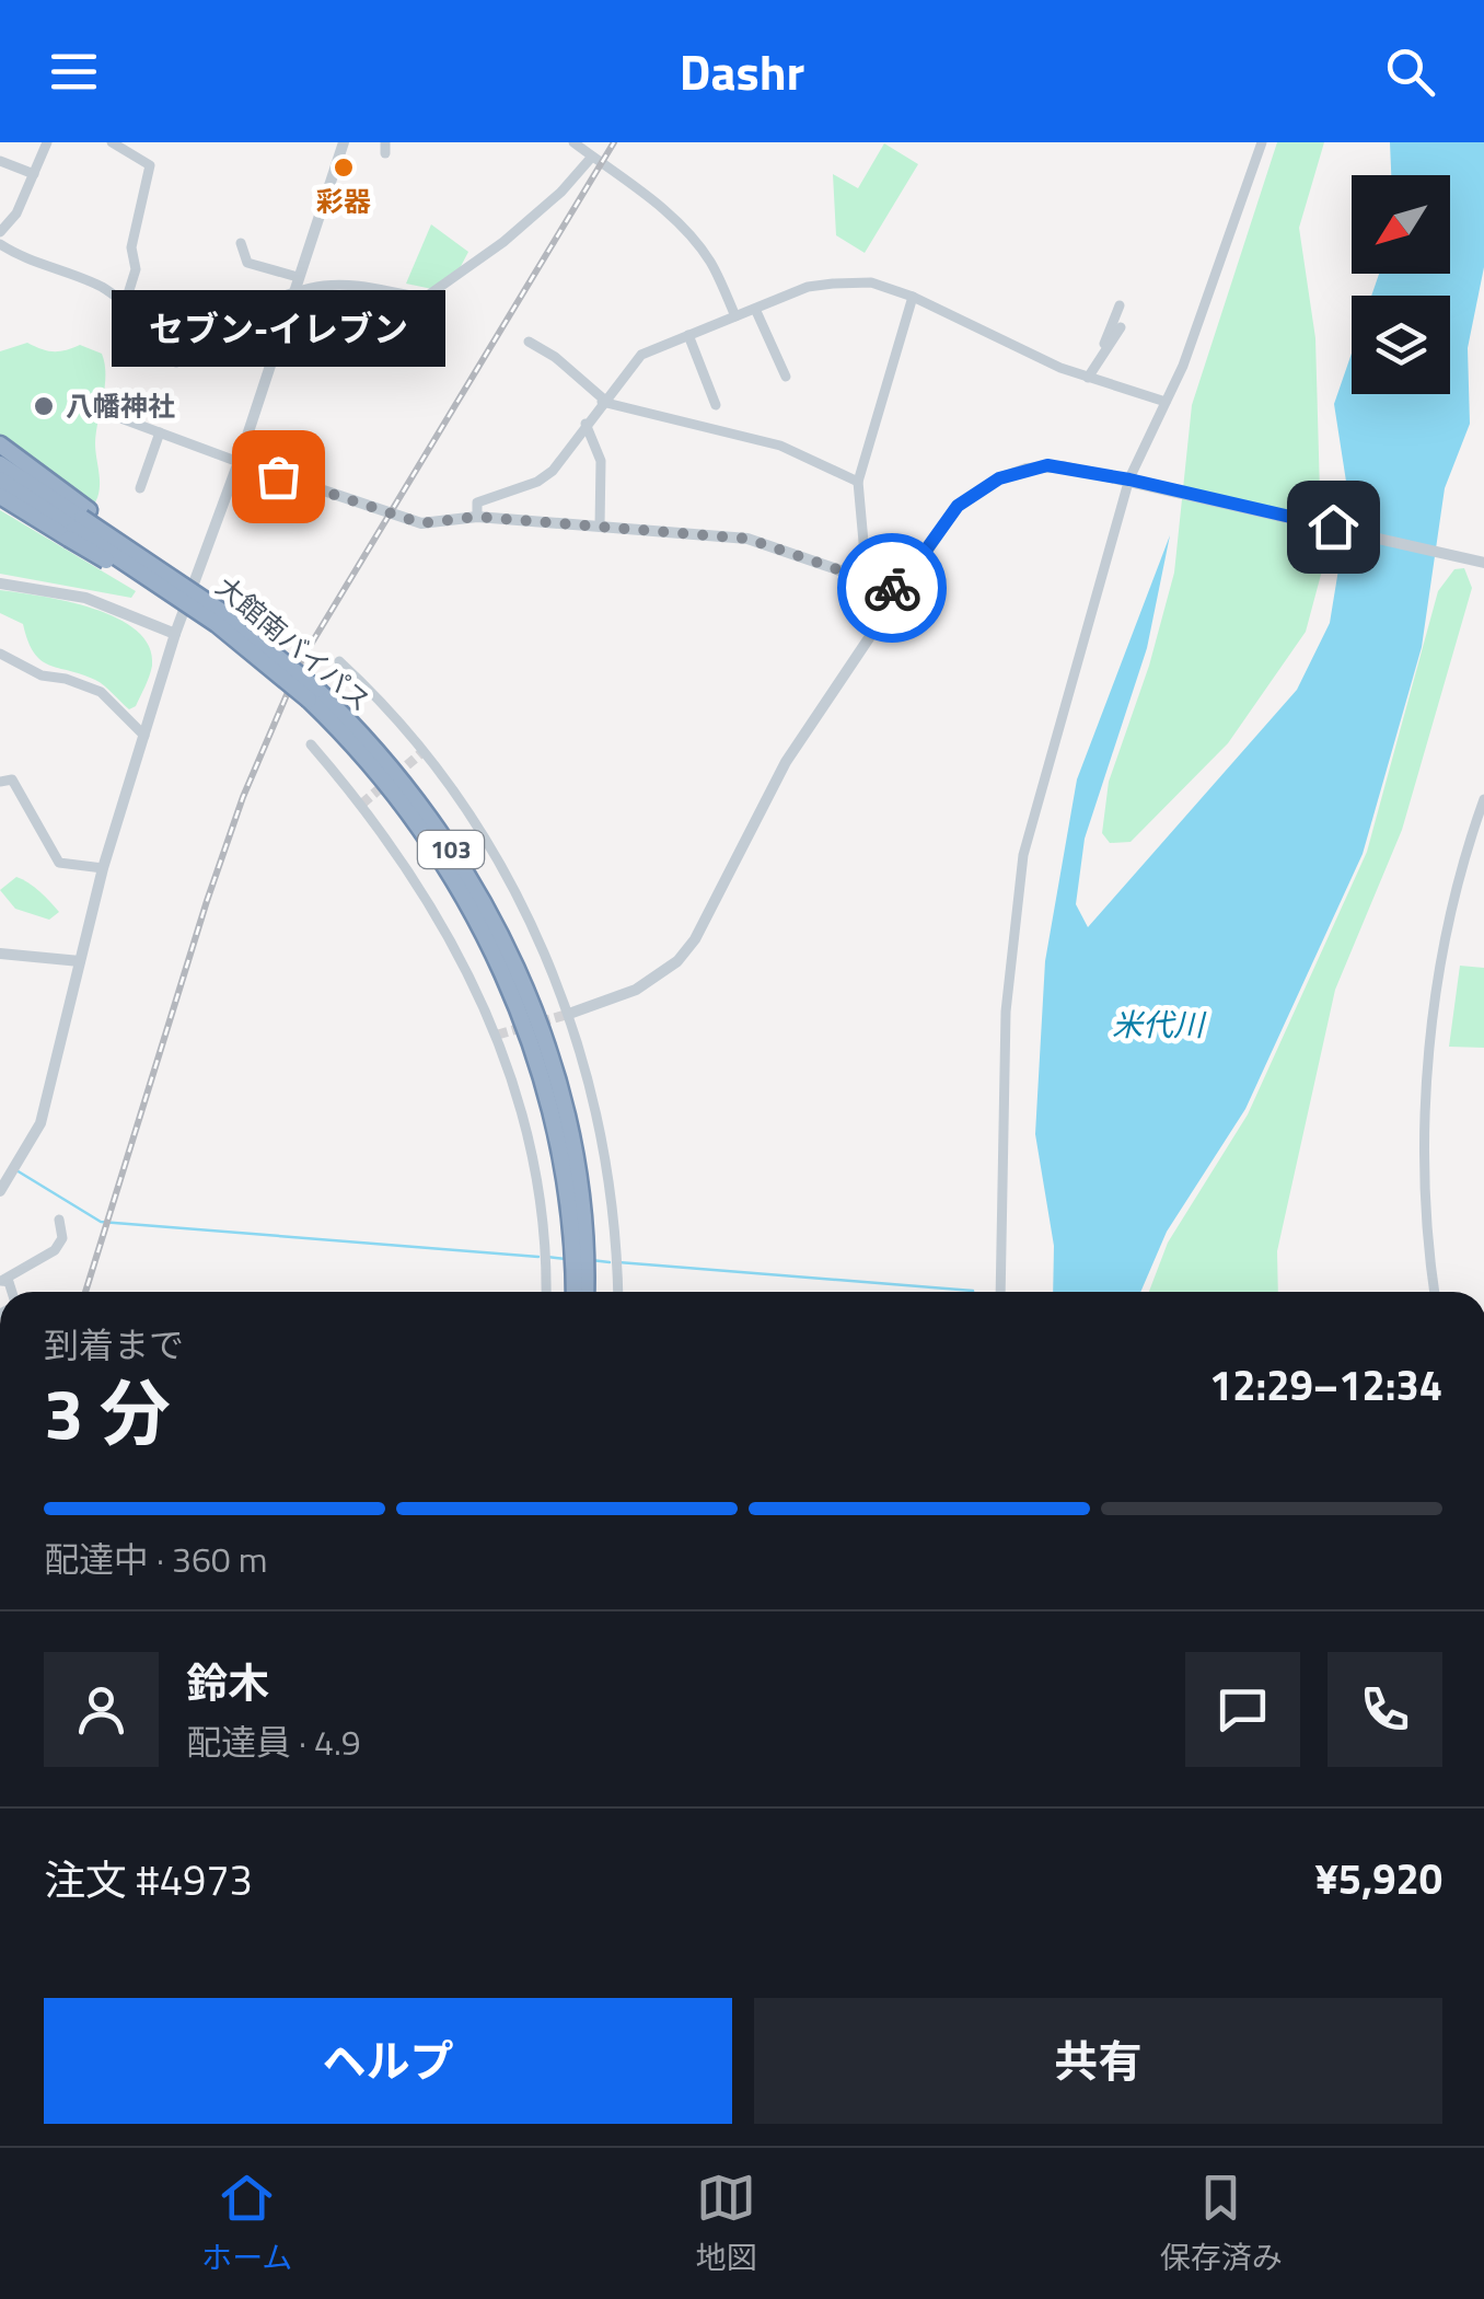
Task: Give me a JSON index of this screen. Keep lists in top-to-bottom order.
{
  "streets": {
    "highway": ["大館南バイパス", "103"]
  },
  "water": ["米代川"],
  "places": ["彩器", "八幡神社", "セブン-イレブン"],
  "north": "bottom left",
  "page": {
    "header": "Dashr",
    "bubble": "セブン-イレブン",
    "heading": ["3 分", "到着まで", "12:29–12:34"],
    "panel": [
      "鈴木",
      "配達員 · 4.9",
      "注文 #4973",
      "¥5,920"
    ],
    "bar": "配達中 · 360 m",
    "buttons": ["ヘルプ", "共有"],
    "tabs": ["ホーム", "地図", "保存済み"]
  }
}
